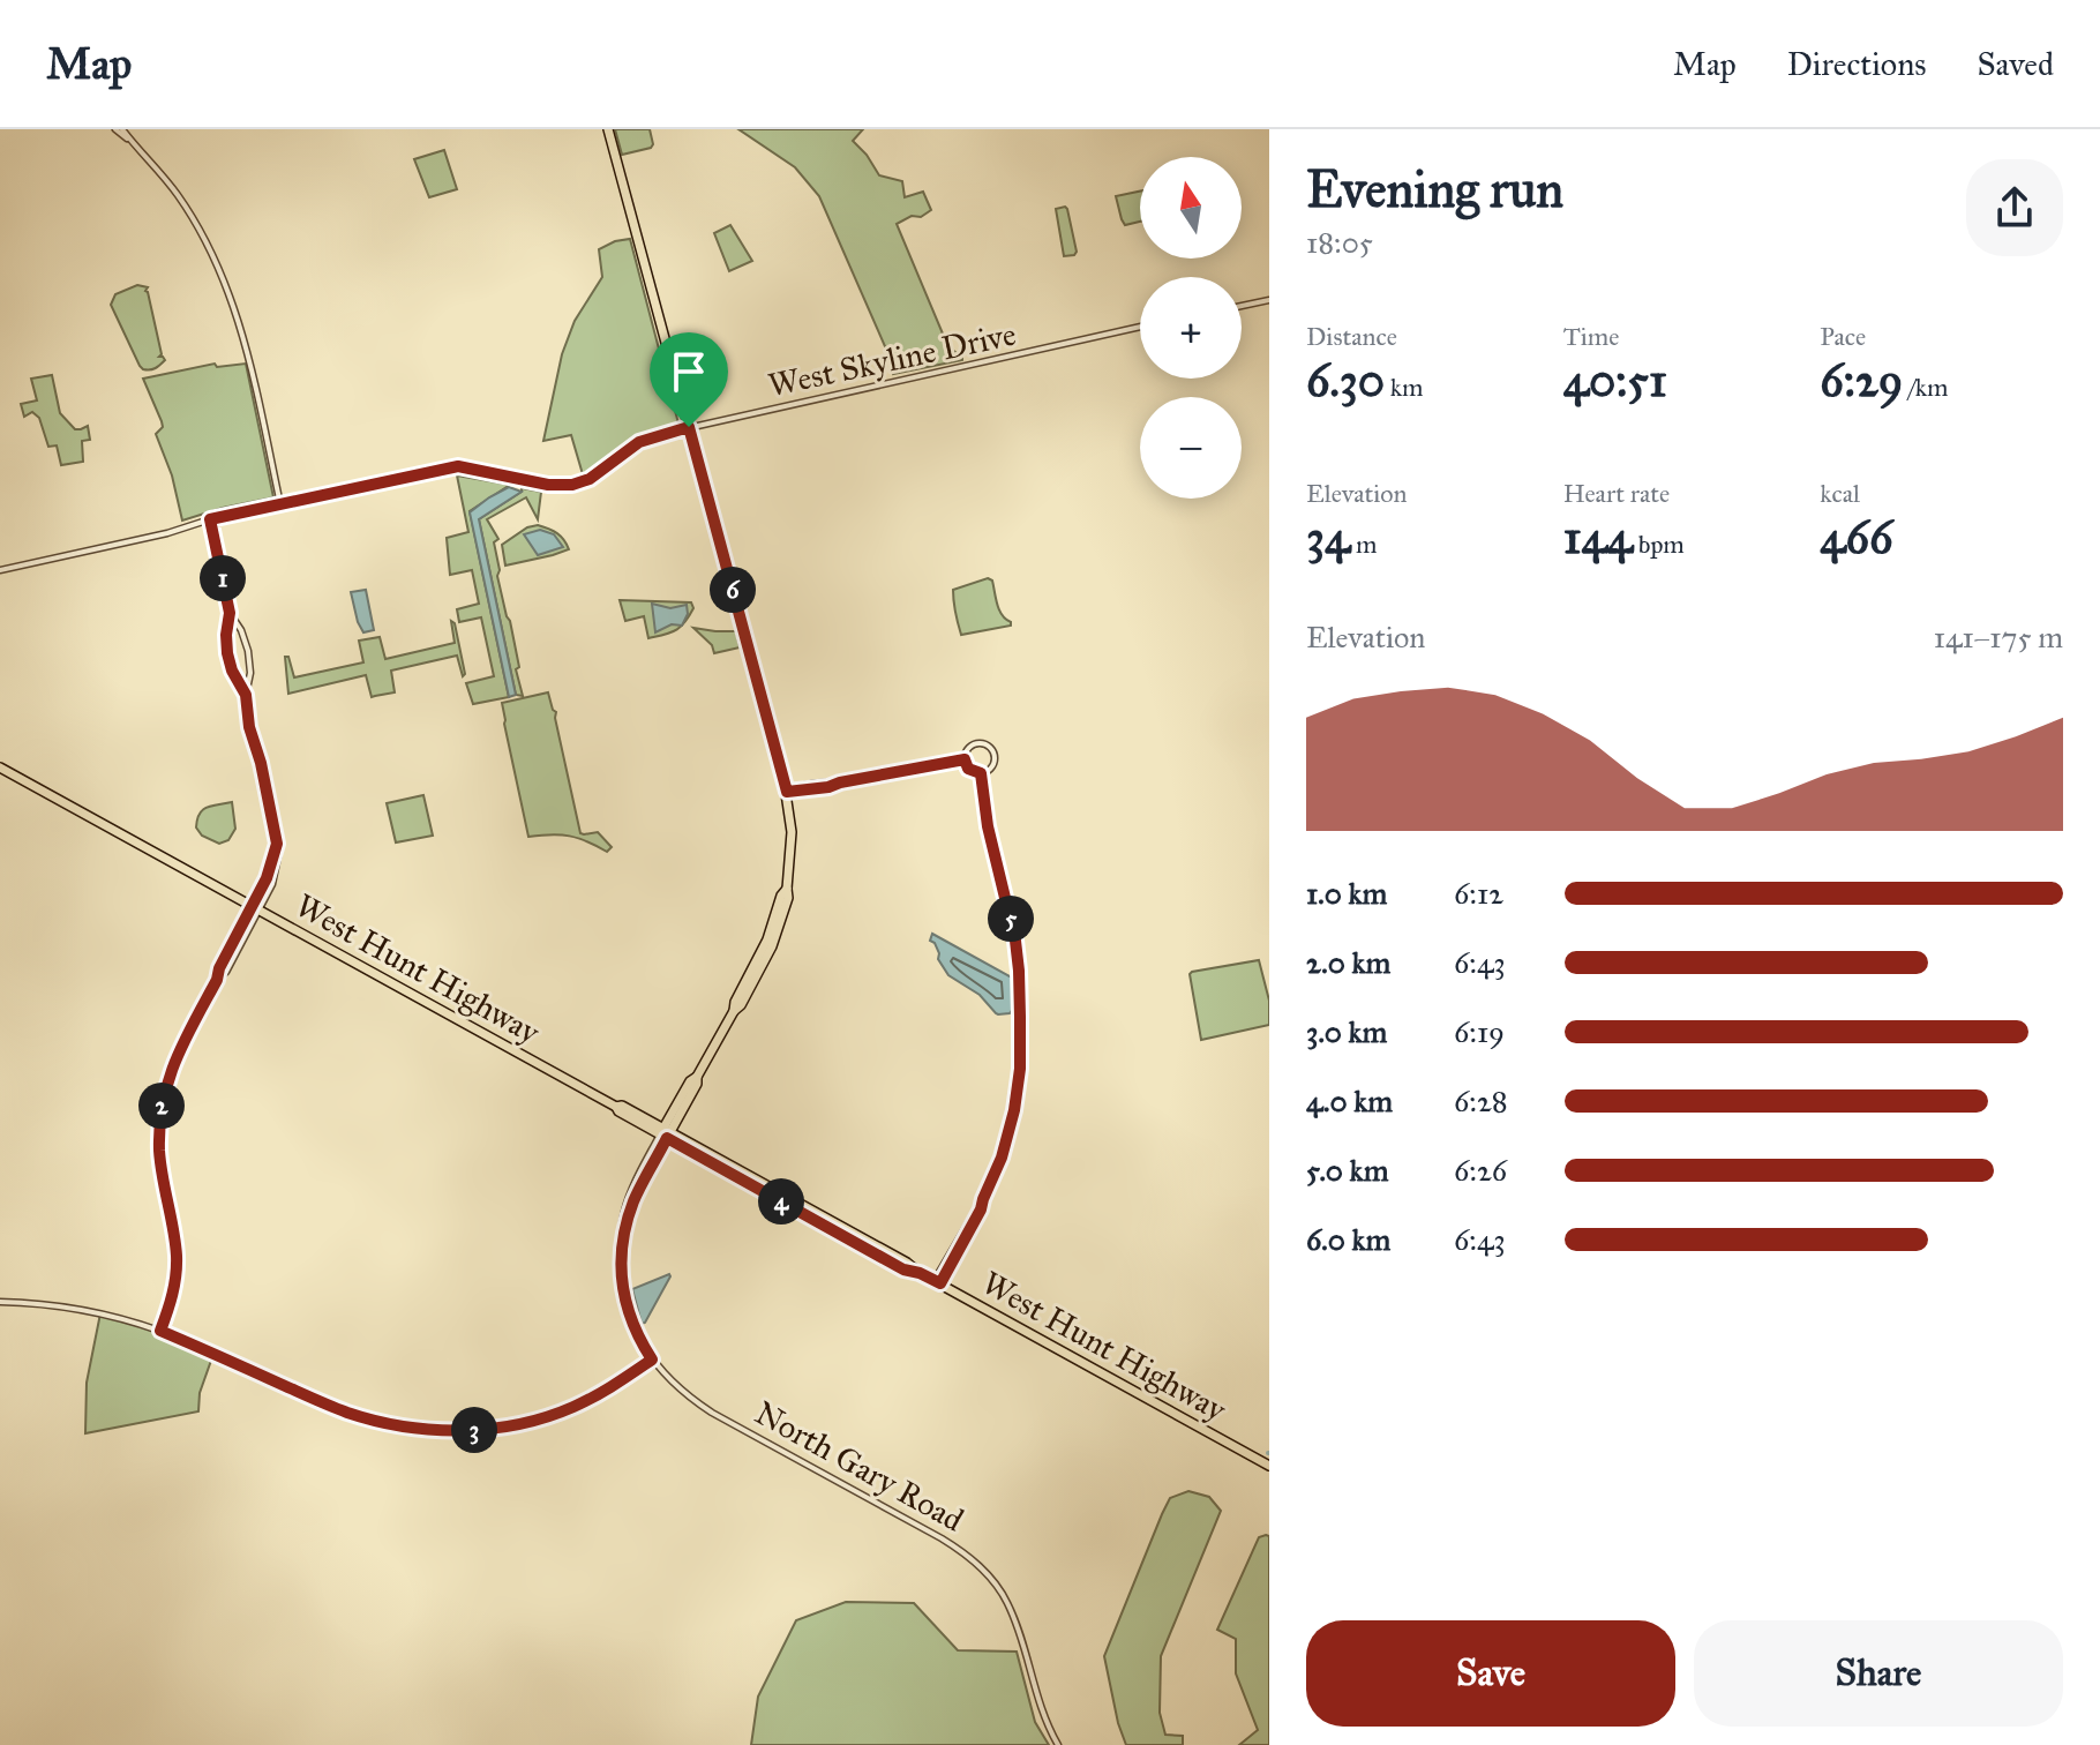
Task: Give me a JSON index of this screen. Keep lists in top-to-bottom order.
{
  "streets": {
    "main road": ["West Hunt Highway", "North Gary Road"],
    "street": ["West Skyline Drive"]
  },
  "crossings": [
    ["West Skyline Drive", "North Gary Road"],
    ["West Hunt Highway", "North Gary Road"]
  ],
  "north": "top",
  "page": {
    "header": "Map",
    "nav": ["Map", "Directions", "Saved"],
    "heading": ["Evening run", "18:05"],
    "map_buttons": ["+", "−"],
    "stats": [
      ["Distance", "6.30 km"],
      ["Time", "40:51"],
      ["Pace", "6:29 /km"],
      ["Elevation", "34 m"],
      ["Heart rate", "144 bpm"],
      ["kcal", "466"]
    ],
    "pins": [
      "1",
      "6",
      "5",
      "2",
      "4",
      "3"
    ],
    "chart": ["Elevation", "141–175 m"],
    "list": [
      {
        "name": "1.0 km",
        "note": "6:12"
      },
      {
        "name": "2.0 km",
        "note": "6:43"
      },
      {
        "name": "3.0 km",
        "note": "6:19"
      },
      {
        "name": "4.0 km",
        "note": "6:28"
      },
      {
        "name": "5.0 km",
        "note": "6:26"
      },
      {
        "name": "6.0 km",
        "note": "6:43"
      }
    ],
    "buttons": ["Save", "Share"]
  }
}
